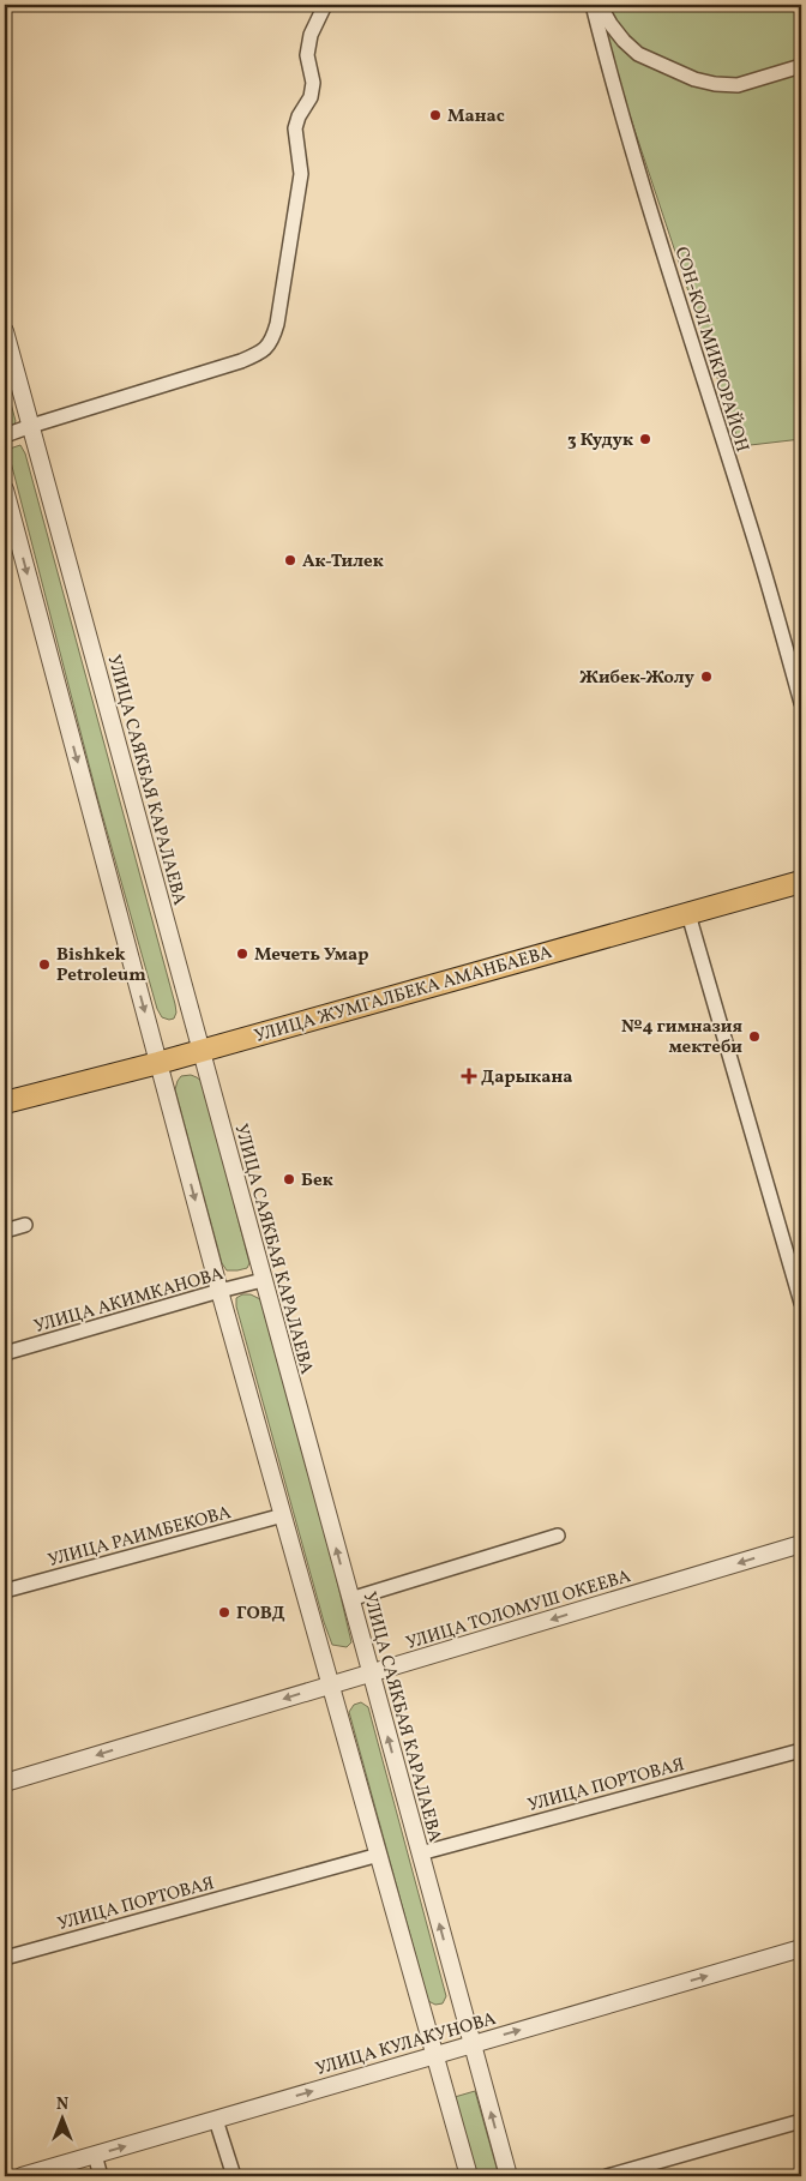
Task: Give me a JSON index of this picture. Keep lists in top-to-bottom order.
{
  "streets": {
    "main road": ["УЛИЦА ЖУМГАЛБЕКА АМАНБАЕВА"],
    "street": [
      "СОН-КОЛ МИКРОРАЙОН",
      "УЛИЦА САЯКБАЯ КАРАЛАЕВА",
      "УЛИЦА АКИМКАНОВА",
      "УЛИЦА РАИМБЕКОВА",
      "УЛИЦА ТОЛОМУШ ОКЕЕВА",
      "УЛИЦА ПОРТОВАЯ",
      "УЛИЦА КУЛАКУНОВА"
    ]
  },
  "crossings": [
    ["УЛИЦА САЯКБАЯ КАРАЛАЕВА", "УЛИЦА ЖУМГАЛБЕКА АМАНБАЕВА"],
    ["УЛИЦА САЯКБАЯ КАРАЛАЕВА", "УЛИЦА АКИМКАНОВА"],
    ["УЛИЦА САЯКБАЯ КАРАЛАЕВА", "УЛИЦА ТОЛОМУШ ОКЕЕВА"],
    ["УЛИЦА САЯКБАЯ КАРАЛАЕВА", "УЛИЦА ПОРТОВАЯ"],
    ["УЛИЦА САЯКБАЯ КАРАЛАЕВА", "УЛИЦА КУЛАКУНОВА"]
  ],
  "one_way": ["УЛИЦА ТОЛОМУШ ОКЕЕВА", "УЛИЦА КУЛАКУНОВА"],
  "places": {
    "other": [
      "Манас",
      "3 Кудук",
      "Ак-Тилек",
      "Жибек-Жолу",
      "Мечеть Умар",
      "Bishkek Petroleum",
      "№4 гимназия мектеби",
      "Бек",
      "ГОВД"
    ],
    "health": ["Дарыкана"]
  },
  "north": "top"
}
